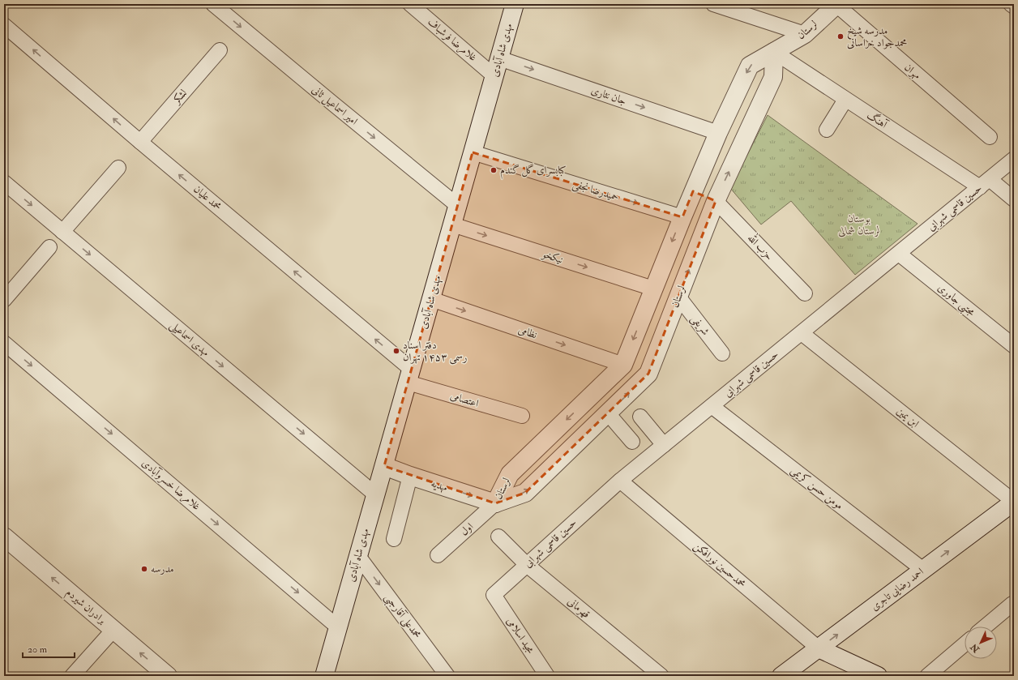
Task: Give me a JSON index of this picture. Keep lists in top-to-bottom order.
{
  "streets": {
    "street": [
      "لرستان",
      "غلامرضا فرشباف",
      "مهدی شاه آبادی",
      "مهران",
      "جان نثاری",
      "لشكر",
      "امیر اسماعیل ثانی",
      "آهنگ",
      "حمیدرضا نجفی",
      "محمد علیان",
      "حسین قاسمی شهرابی",
      "حزب الله",
      "نیکخو",
      "مجتبی جاوری",
      "شریفی",
      "نظامی",
      "مهدی اسماعیلی",
      "اعتصامی",
      "ابن یمین",
      "غلامرضا خسروآبادی",
      "مهدیه",
      "مومن حسن کریمی",
      "اول",
      "محمدحسین نورافکن",
      "احمد رضایی تاجری",
      "برادران شیردم",
      "قهرمانی",
      "محمدعلی آقارجبی",
      "مجید اسلامی"
    ]
  },
  "crossings": [
    ["لرستان", "مهران"],
    ["لرستان", "جان نثاری"],
    ["لرستان", "آهنگ"],
    ["لرستان", "حمیدرضا نجفی"],
    ["لرستان", "حزب الله"],
    ["لرستان", "نیکخو"],
    ["لرستان", "شریفی"],
    ["لرستان", "نظامی"],
    ["لرستان", "مهدیه"],
    ["لرستان", "اول"],
    ["غلامرضا فرشباف", "مهدی شاه آبادی"],
    ["مهدی شاه آبادی", "جان نثاری"],
    ["مهدی شاه آبادی", "امیر اسماعیل ثانی"],
    ["مهدی شاه آبادی", "حمیدرضا نجفی"],
    ["مهدی شاه آبادی", "محمد علیان"],
    ["مهدی شاه آبادی", "نیکخو"],
    ["مهدی شاه آبادی", "نظامی"],
    ["مهدی شاه آبادی", "مهدی اسماعیلی"],
    ["مهدی شاه آبادی", "اعتصامی"],
    ["مهدی شاه آبادی", "غلامرضا خسروآبادی"],
    ["مهدی شاه آبادی", "مهدیه"],
    ["مهدی شاه آبادی", "محمدعلی آقارجبی"],
    ["لشكر", "محمد علیان"],
    ["آهنگ", "حسین قاسمی شهرابی"],
    ["محمد علیان", "اعتصامی"],
    ["حسین قاسمی شهرابی", "مجتبی جاوری"],
    ["حسین قاسمی شهرابی", "ابن یمین"],
    ["حسین قاسمی شهرابی", "مومن حسن کریمی"],
    ["حسین قاسمی شهرابی", "محمدحسین نورافکن"],
    ["حسین قاسمی شهرابی", "قهرمانی"],
    ["حسین قاسمی شهرابی", "مجید اسلامی"],
    ["ابن یمین", "احمد رضایی تاجری"],
    ["مهدیه", "اول"],
    ["مومن حسن کریمی", "احمد رضایی تاجری"],
    ["محمدحسین نورافکن", "احمد رضایی تاجری"]
  ],
  "one_way": [
    "جان نثاری",
    "امیر اسماعیل ثانی",
    "حمیدرضا نجفی",
    "محمد علیان",
    "نیکخو",
    "نظامی",
    "مهدی اسماعیلی",
    "غلامرضا خسروآبادی",
    "مهدیه",
    "برادران شیردم",
    "محمدعلی آقارجبی"
  ],
  "parks": ["بوستان لرستان شمالی"],
  "places": [
    "مدرسه شیخ محمدجواد خراسانی",
    "کبابسرای گل گندم",
    "دفتر اسناد رسمی ۱۴۵۳ تهران",
    "مدرسه"
  ],
  "scale_bar": "20 m",
  "north": "bottom left"
}
